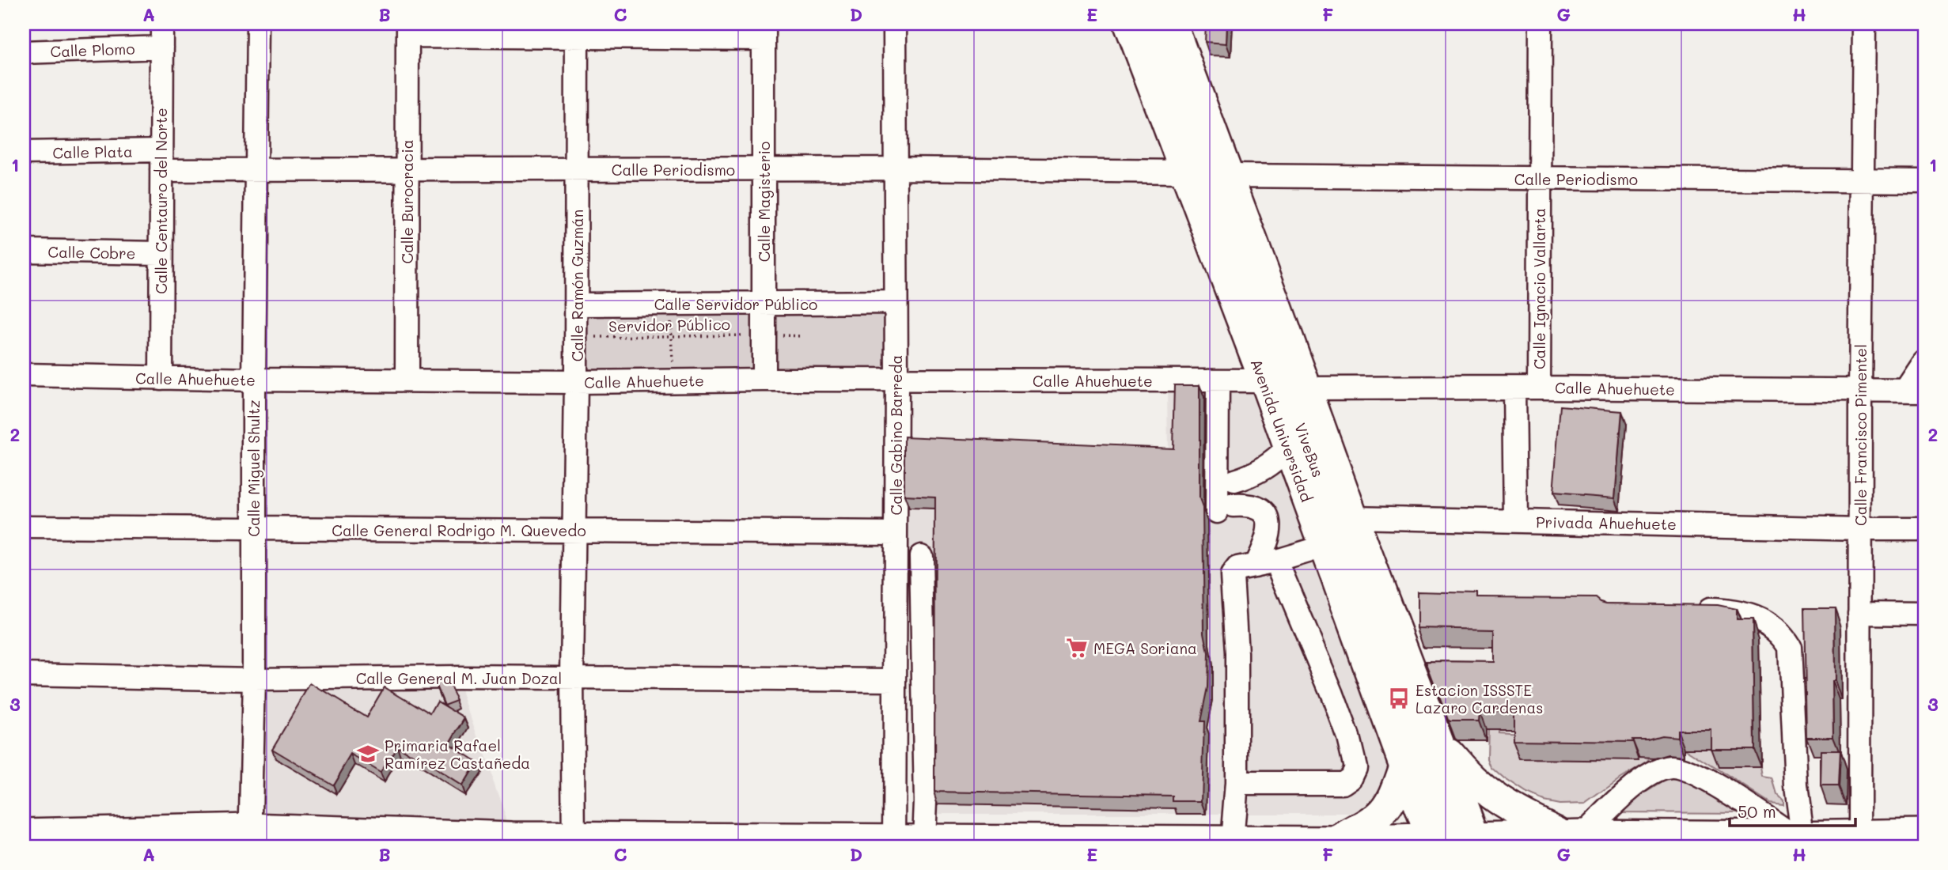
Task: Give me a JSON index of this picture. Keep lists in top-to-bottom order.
{
  "streets": {
    "main road": ["Avenida Universidad"],
    "street": [
      "Calle Plomo",
      "Calle Plata",
      "Calle Periodismo",
      "Calle Centauro del Norte",
      "Calle Burocracia",
      "Calle Magisterio",
      "Calle Cobre",
      "Calle Ramón Guzmán",
      "Calle Ignacio Vallarta",
      "Calle Servidor Público",
      "Calle Ahuehuete",
      "Calle Gabino Barreda",
      "Calle Francisco Pimentel",
      "ViveBus",
      "Calle Miguel Shultz",
      "Privada Ahuehuete",
      "Calle General Rodrigo M. Quevedo",
      "Calle General M. Juan Dozal"
    ],
    "path": ["Servidor Público"]
  },
  "crossings": [
    ["Calle Plomo", "Calle Centauro del Norte"],
    ["Calle Plata", "Calle Periodismo"],
    ["Calle Plata", "Calle Centauro del Norte"],
    ["Calle Periodismo", "Calle Centauro del Norte"],
    ["Calle Periodismo", "Calle Burocracia"],
    ["Calle Periodismo", "Calle Magisterio"],
    ["Calle Periodismo", "Calle Ramón Guzmán"],
    ["Calle Periodismo", "Calle Ignacio Vallarta"],
    ["Calle Periodismo", "Avenida Universidad"],
    ["Calle Periodismo", "Calle Gabino Barreda"],
    ["Calle Periodismo", "Calle Francisco Pimentel"],
    ["Calle Periodismo", "Calle Miguel Shultz"],
    ["Calle Centauro del Norte", "Calle Cobre"],
    ["Calle Centauro del Norte", "Calle Ahuehuete"],
    ["Calle Burocracia", "Calle Ahuehuete"],
    ["Calle Magisterio", "Calle Servidor Público"],
    ["Calle Magisterio", "Servidor Público"],
    ["Calle Magisterio", "Calle Ahuehuete"],
    ["Calle Ramón Guzmán", "Calle Servidor Público"],
    ["Calle Ramón Guzmán", "Servidor Público"],
    ["Calle Ramón Guzmán", "Calle Ahuehuete"],
    ["Calle Ramón Guzmán", "Calle General Rodrigo M. Quevedo"],
    ["Calle Ramón Guzmán", "Calle General M. Juan Dozal"],
    ["Calle Ignacio Vallarta", "Calle Ahuehuete"],
    ["Calle Servidor Público", "Calle Gabino Barreda"],
    ["Calle Ahuehuete", "Avenida Universidad"],
    ["Calle Ahuehuete", "Calle Gabino Barreda"],
    ["Calle Ahuehuete", "Calle Francisco Pimentel"],
    ["Calle Ahuehuete", "Calle Miguel Shultz"],
    ["Avenida Universidad", "ViveBus"],
    ["Calle Gabino Barreda", "Calle General Rodrigo M. Quevedo"],
    ["Calle Gabino Barreda", "Calle General M. Juan Dozal"],
    ["Calle Francisco Pimentel", "Privada Ahuehuete"],
    ["Calle Miguel Shultz", "Calle General Rodrigo M. Quevedo"],
    ["Calle Miguel Shultz", "Calle General M. Juan Dozal"]
  ],
  "places": {
    "supermarket": ["MEGA Soriana"],
    "bus stop": ["Estacion ISSSTE Lazaro Cardenas"],
    "school or university": ["Primaria Rafael Ramírez Castañeda"]
  },
  "scale_bar": "50 m",
  "grid": {
    "columns": [
      "A",
      "B",
      "C",
      "D",
      "E",
      "F",
      "G",
      "H"
    ],
    "rows": ["1", "2", "3"]
  }
}
